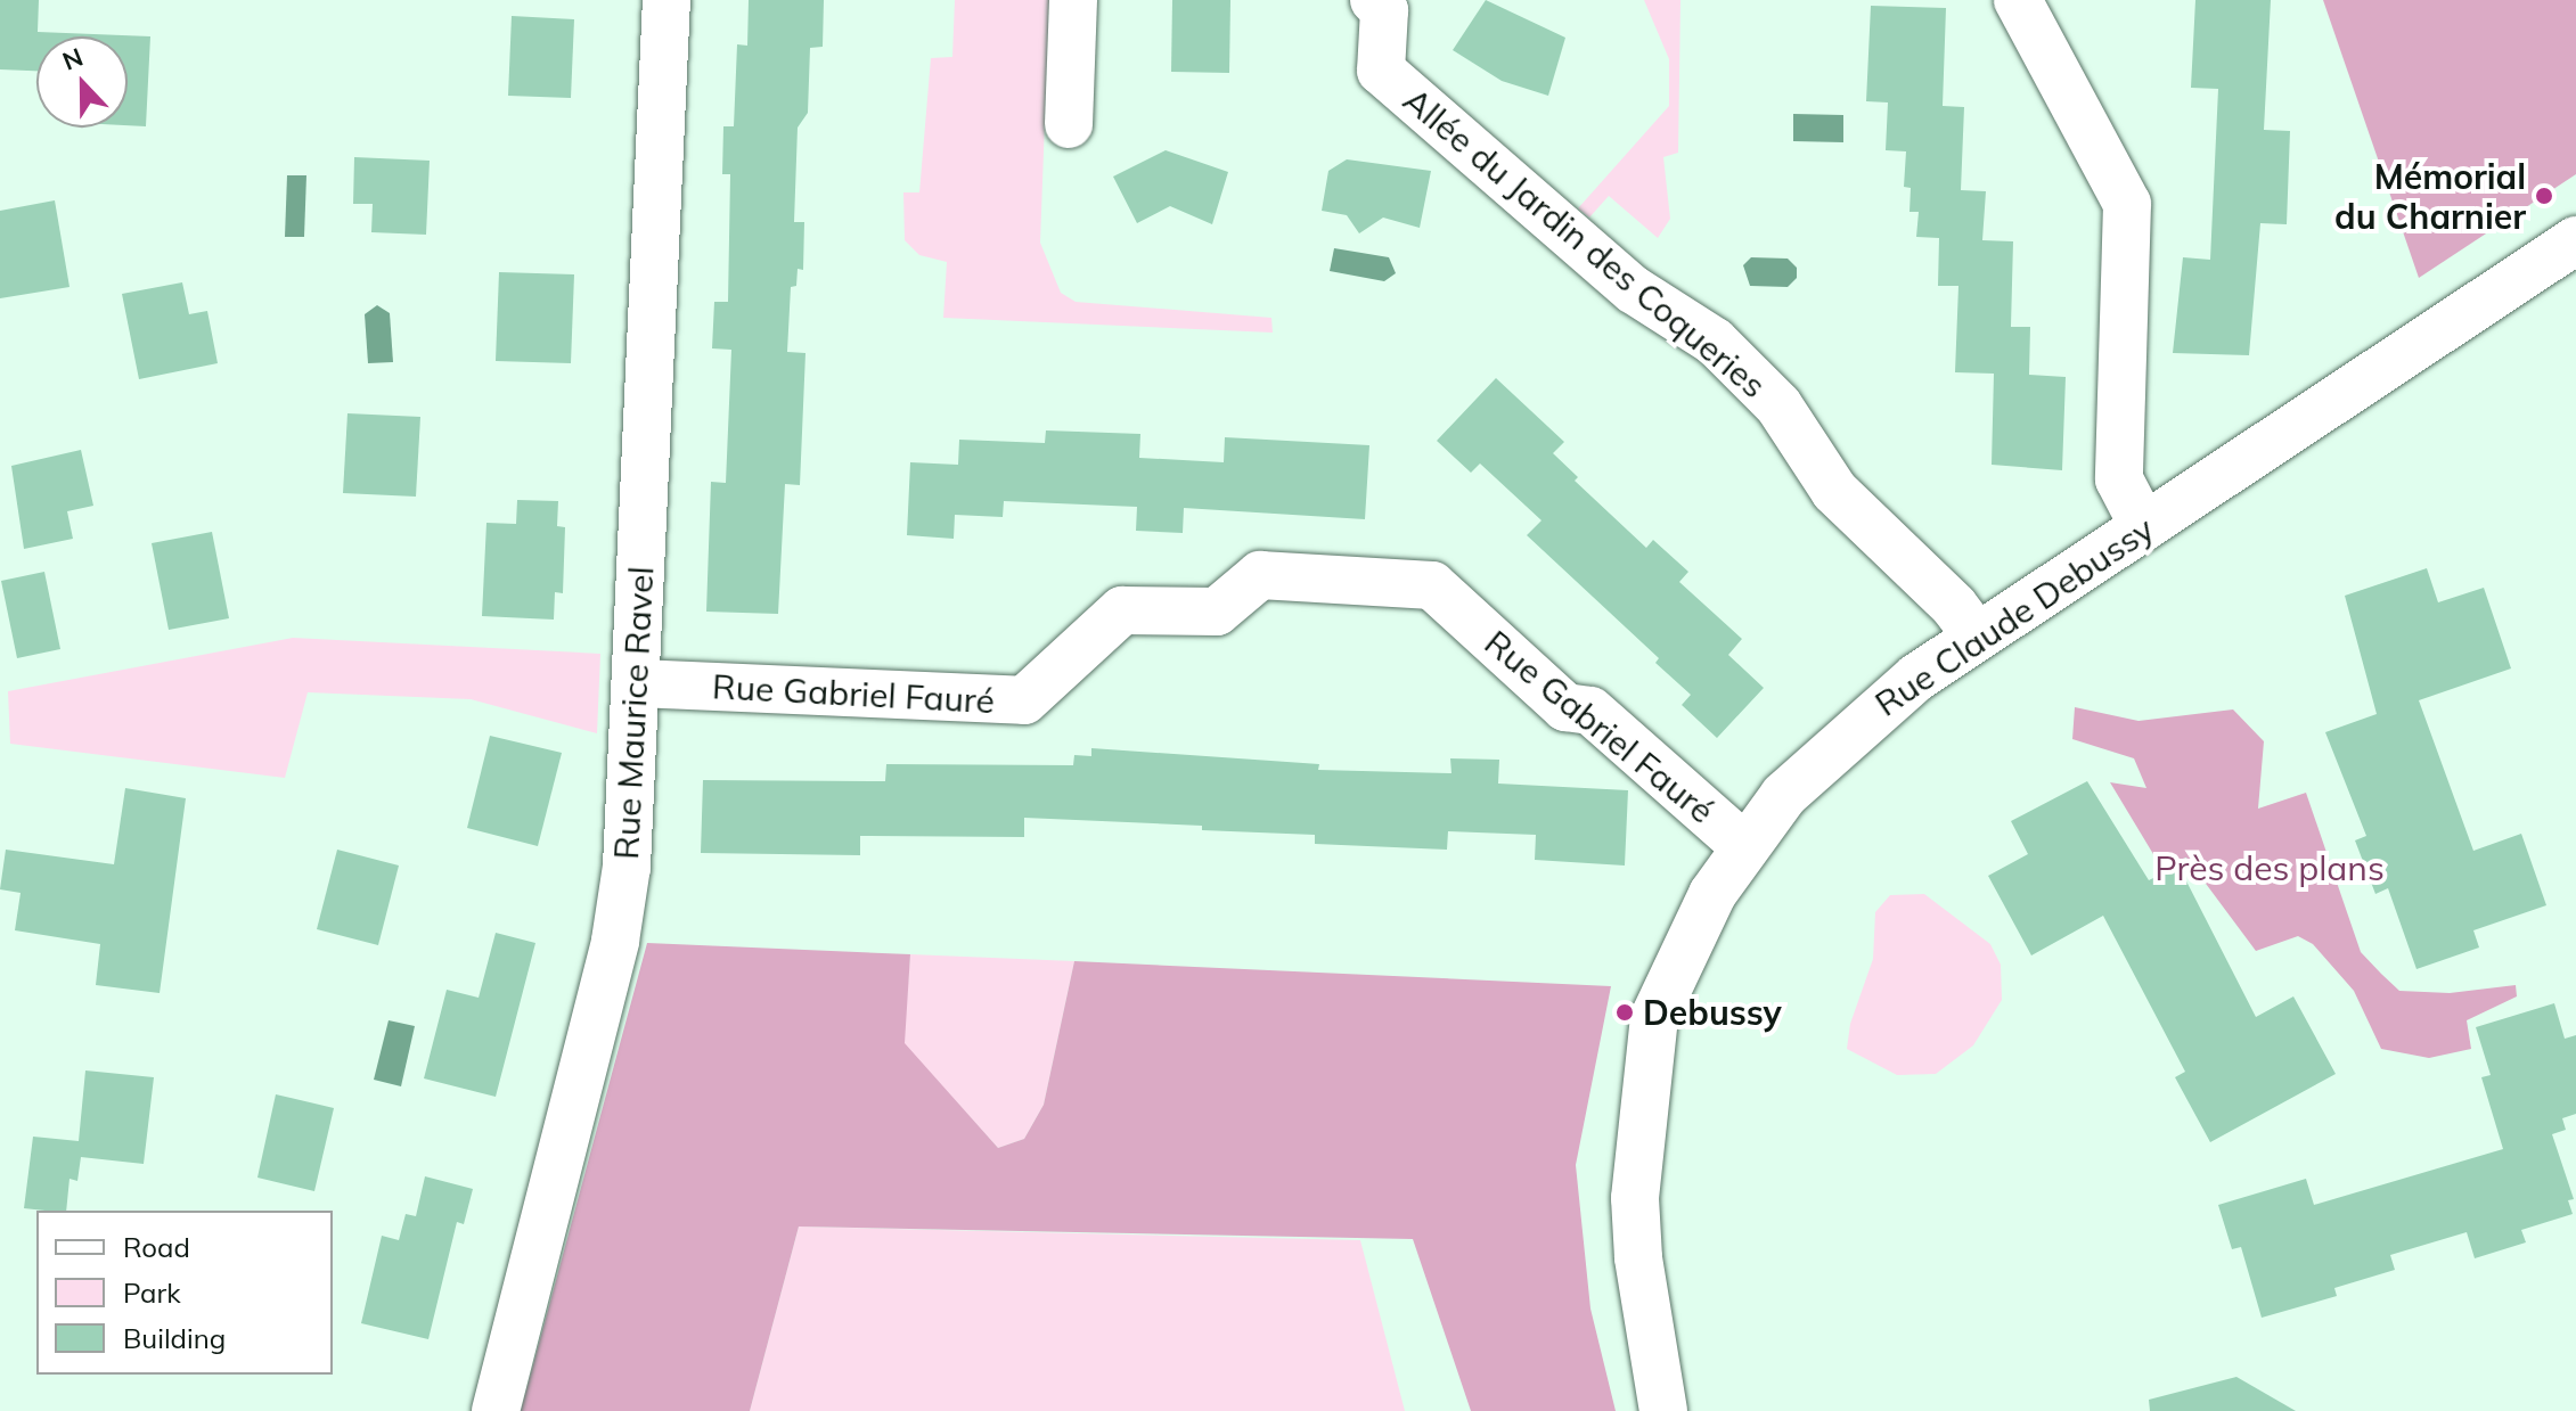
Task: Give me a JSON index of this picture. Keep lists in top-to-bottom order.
{
  "streets": {
    "street": [
      "Allée du Jardin des Coqueries",
      "Rue Claude Debussy",
      "Rue Gabriel Fauré",
      "Rue Maurice Ravel"
    ]
  },
  "crossings": [
    ["Allée du Jardin des Coqueries", "Rue Claude Debussy"],
    ["Rue Claude Debussy", "Rue Gabriel Fauré"],
    ["Rue Gabriel Fauré", "Rue Maurice Ravel"]
  ],
  "parks": ["Près des plans"],
  "places": ["Mémorial du Charnier", "Debussy"],
  "legend": ["Road", "Park", "Building"],
  "north": "top"
}
